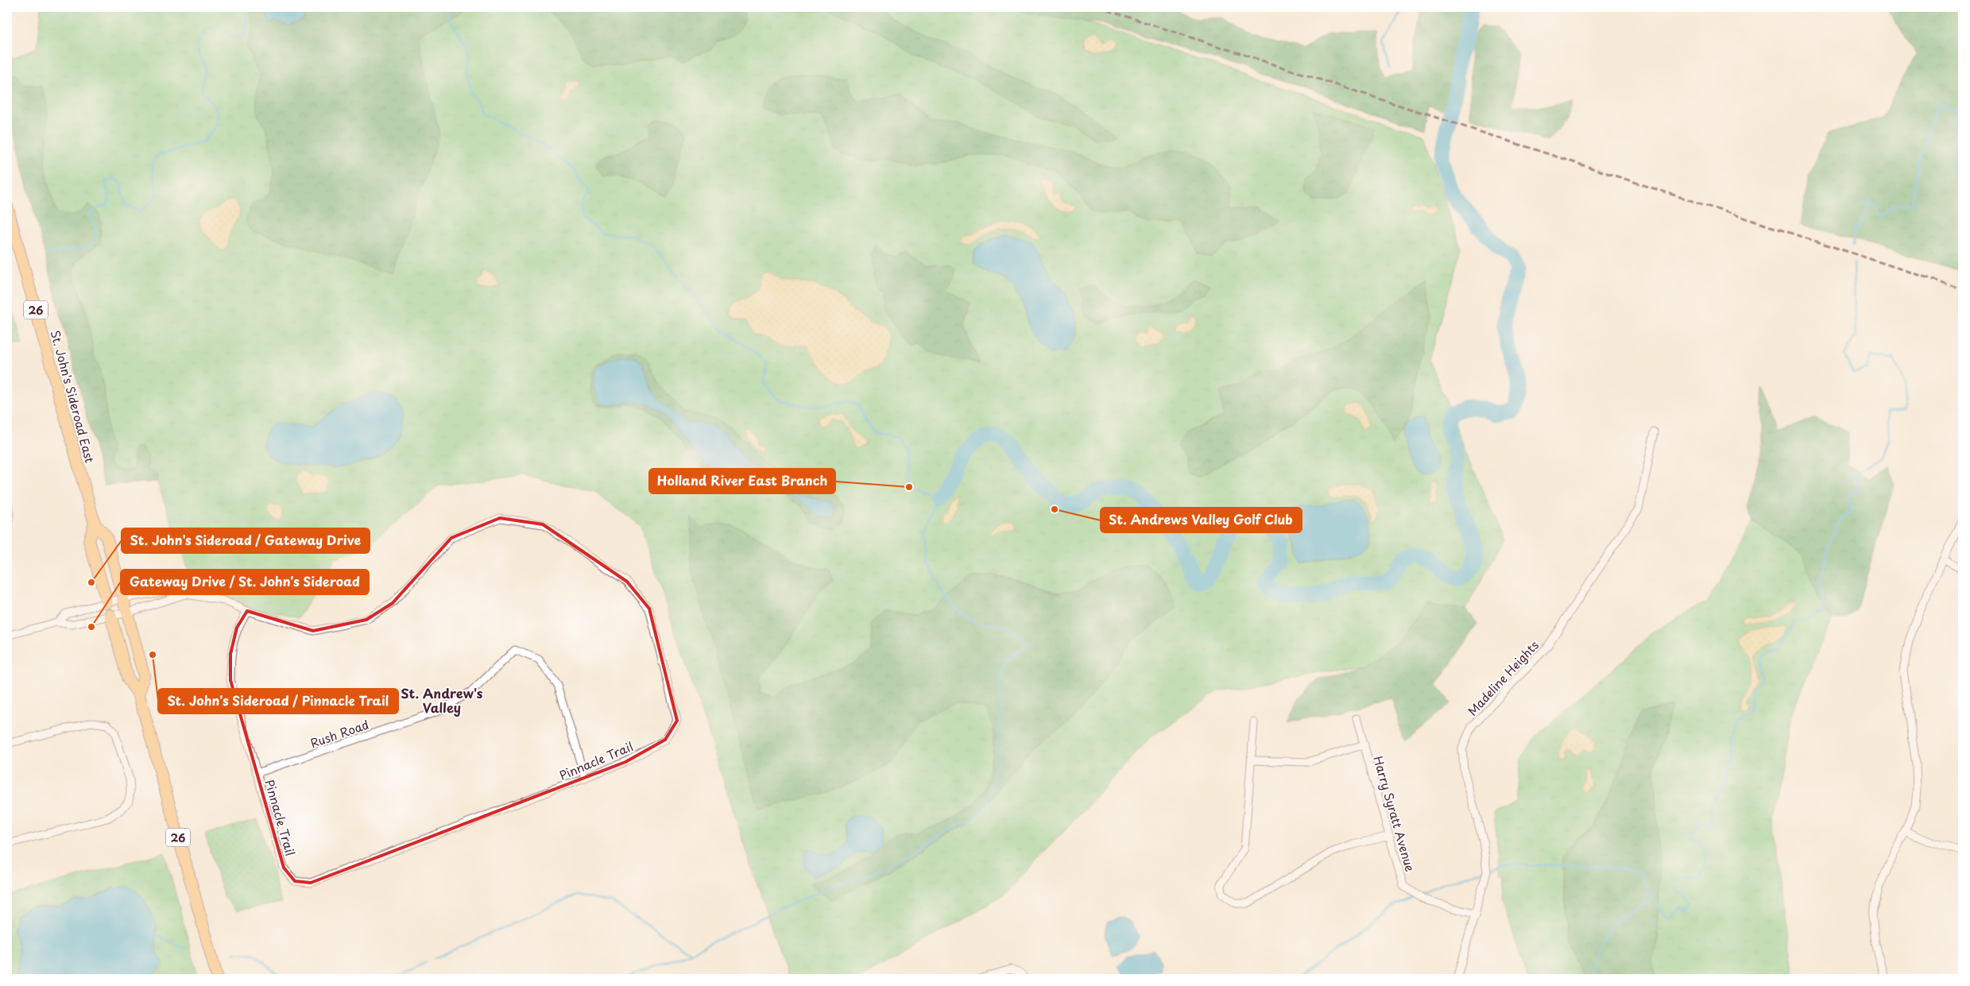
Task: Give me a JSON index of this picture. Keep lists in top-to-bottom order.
{
  "streets": {
    "main road": ["26", "St. John's Sideroad East"],
    "street": [
      "Madeline Heights",
      "Rush Road",
      "Pinnacle Trail",
      "Harry Syratt Avenue"
    ]
  },
  "crossings": [
    ["26", "St. John's Sideroad East"],
    ["26", "Pinnacle Trail"],
    ["St. John's Sideroad East", "Pinnacle Trail"],
    ["Madeline Heights", "Harry Syratt Avenue"],
    ["Rush Road", "Pinnacle Trail"]
  ],
  "districts": ["St. Andrew's Valley"],
  "places": [
    "Holland River East Branch",
    "St. Andrews Valley Golf Club",
    "St. John's Sideroad / Gateway Drive",
    "Gateway Drive / St. John's Sideroad",
    "St. John's Sideroad / Pinnacle Trail"
  ]
}
